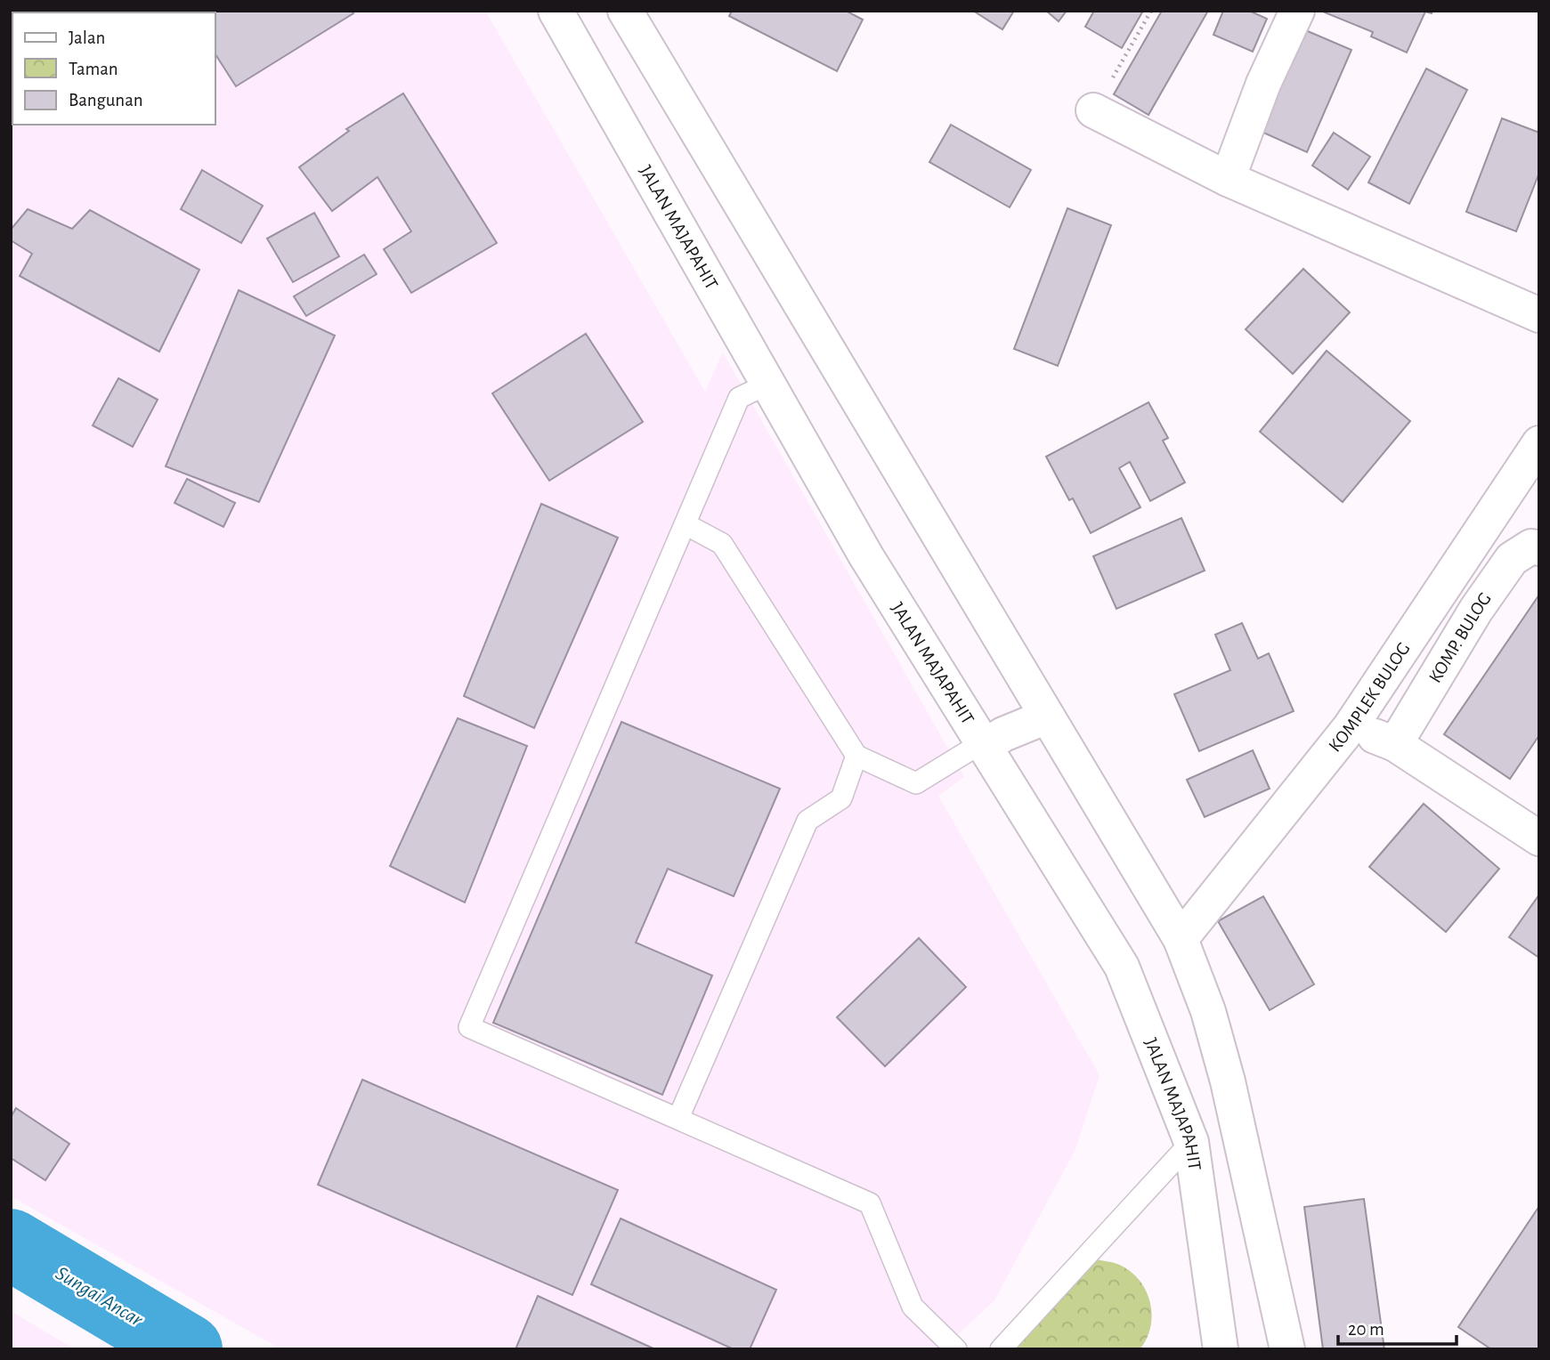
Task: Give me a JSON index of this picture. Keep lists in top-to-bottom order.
{
  "streets": {
    "main road": ["JALAN MAJAPAHIT", "KOMP. BULOG", "KOMPLEK BULOG"]
  },
  "water": ["Sungai Ancar"],
  "legend": ["Jalan", "Taman", "Bangunan"],
  "scale_bar": "20 m"
}
